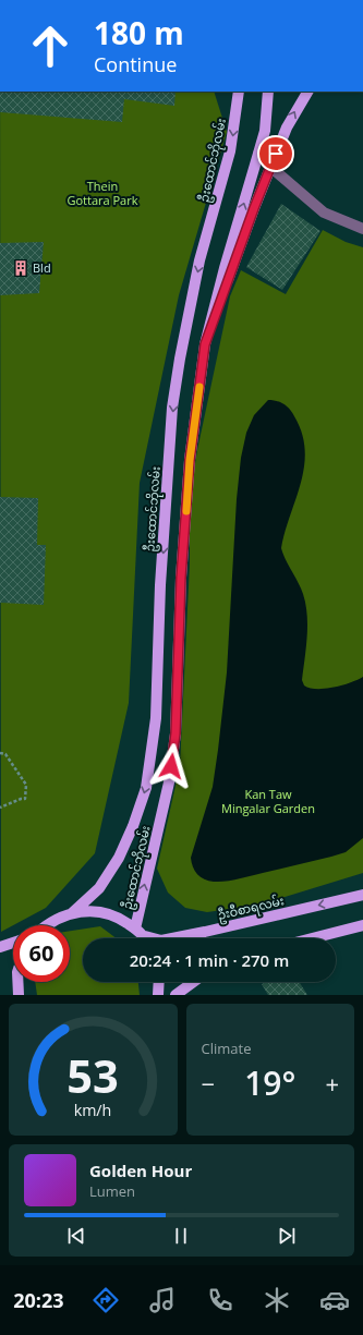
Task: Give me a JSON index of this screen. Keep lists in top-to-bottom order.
{
  "streets": {
    "main road": ["ဦးထောင်ဘိုလမ်း", "ဦးဝီစာရလမ်း"]
  },
  "parks": ["Thein Gottara Park", "Kan Taw Mingalar Garden"],
  "places": {
    "building": ["Bld"]
  },
  "page": {
    "turn": ["180 m", "Continue"],
    "limit": "60",
    "trip": "20:24 · 1 min · 270 m",
    "tile": "Climate",
    "heat": ["−", "19°", "+"],
    "song": ["Golden Hour", "Lumen"],
    "tabs": "20:23",
    "gauge": ["53", "km/h"]
  }
}
